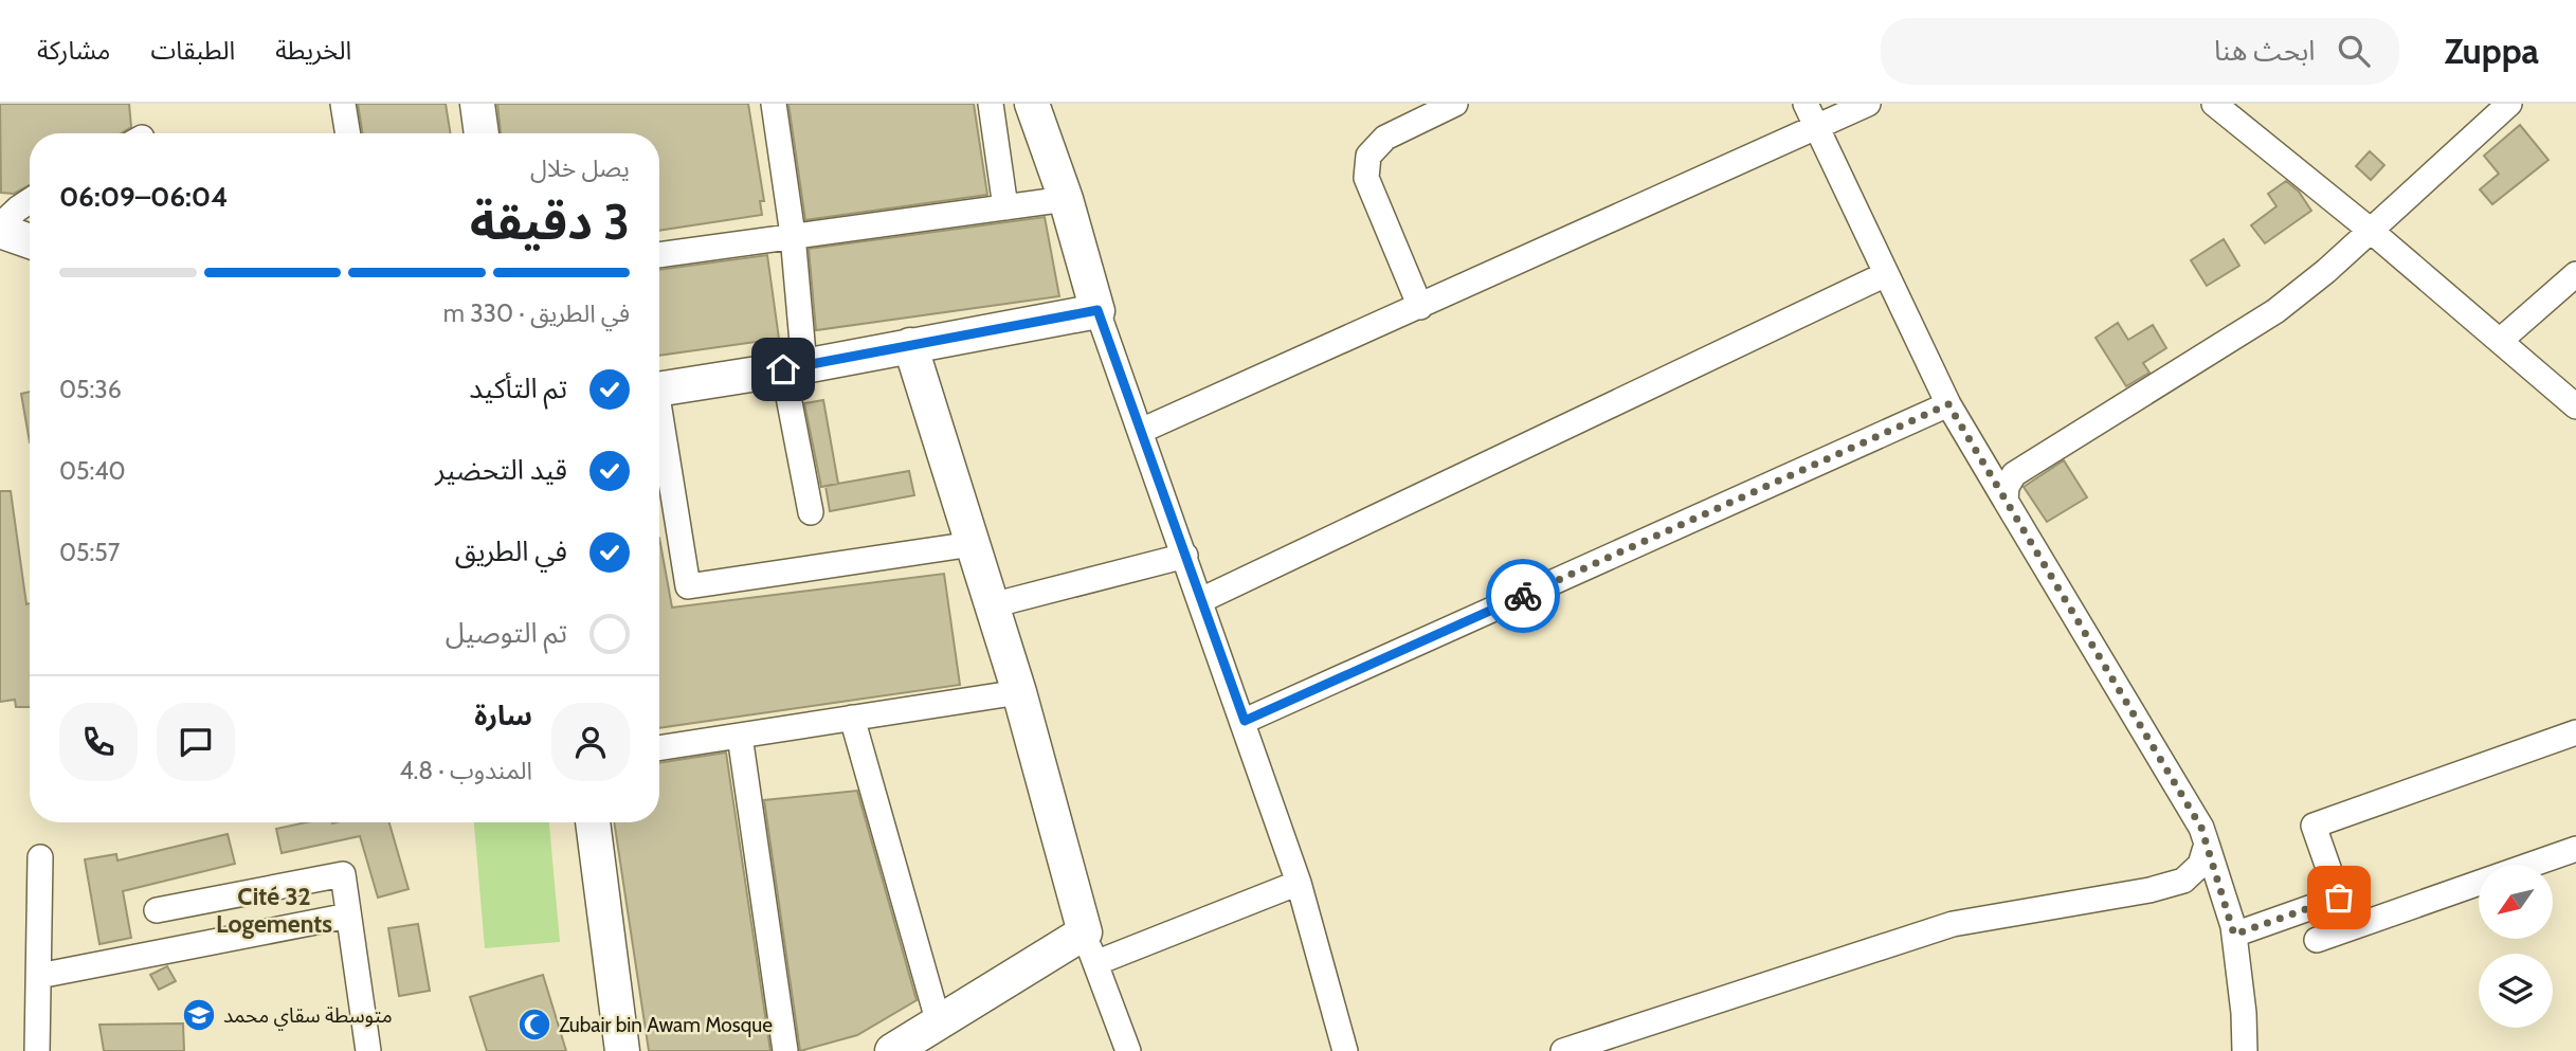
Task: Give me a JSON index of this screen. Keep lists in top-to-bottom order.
{
  "districts": ["Cité 32 Logements"],
  "places": {
    "school or university": ["متوسطة سقاي محمد"],
    "mosque": ["Zubair bin Awam Mosque"]
  },
  "north": "bottom left",
  "page": {
    "header": "Zuppa",
    "search": "ابحث هنا",
    "nav": ["الخريطة", "الطبقات", "مشاركة"],
    "heading": ["3 دقيقة", "يصل خلال", "06:04–06:09"],
    "panel": ["سارة", "المندوب · 4.8"],
    "bar": "في الطريق · 330 m",
    "list": [
      ["تم التأكيد", "05:36"],
      ["قيد التحضير", "05:40"],
      ["في الطريق", "05:57"],
      "تم التوصيل"
    ]
  }
}
